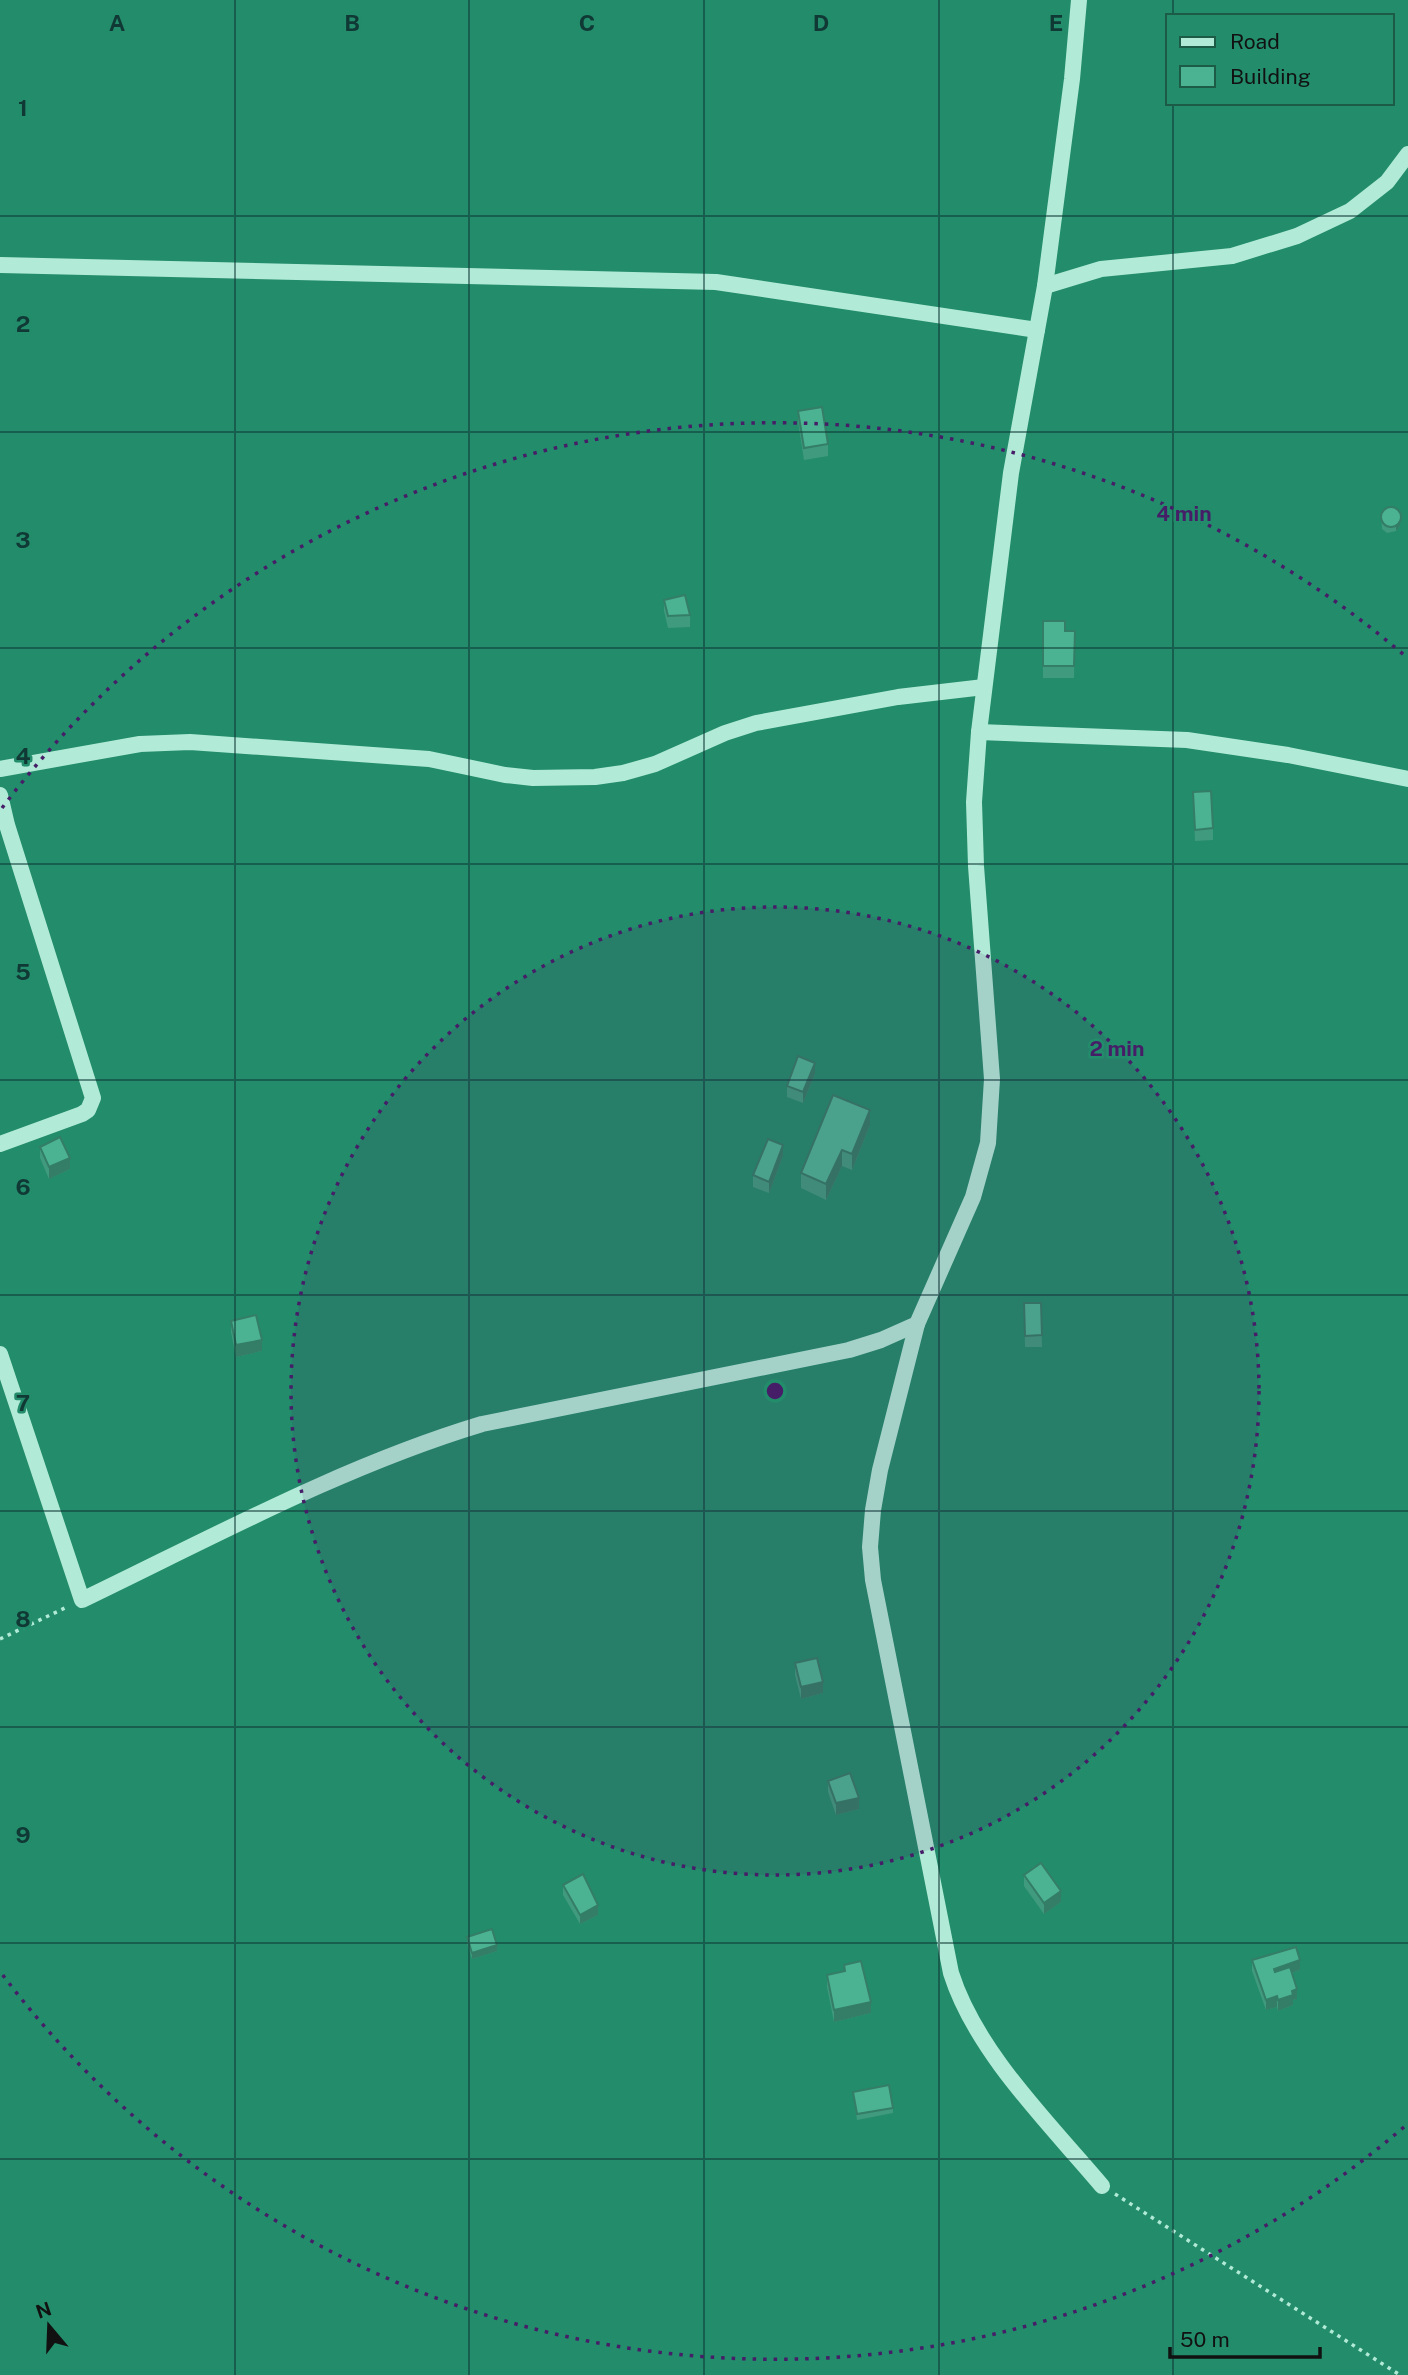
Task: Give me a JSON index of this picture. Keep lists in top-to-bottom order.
{
  "legend": ["Road", "Building"],
  "scale_bar": "50 m",
  "north": "top",
  "grid": {
    "columns": [
      "A",
      "B",
      "C",
      "D",
      "E"
    ],
    "rows": [
      "1",
      "2",
      "3",
      "4",
      "5",
      "6",
      "7",
      "8",
      "9"
    ]
  },
  "rings": ["4 min", "2 min"]
}
